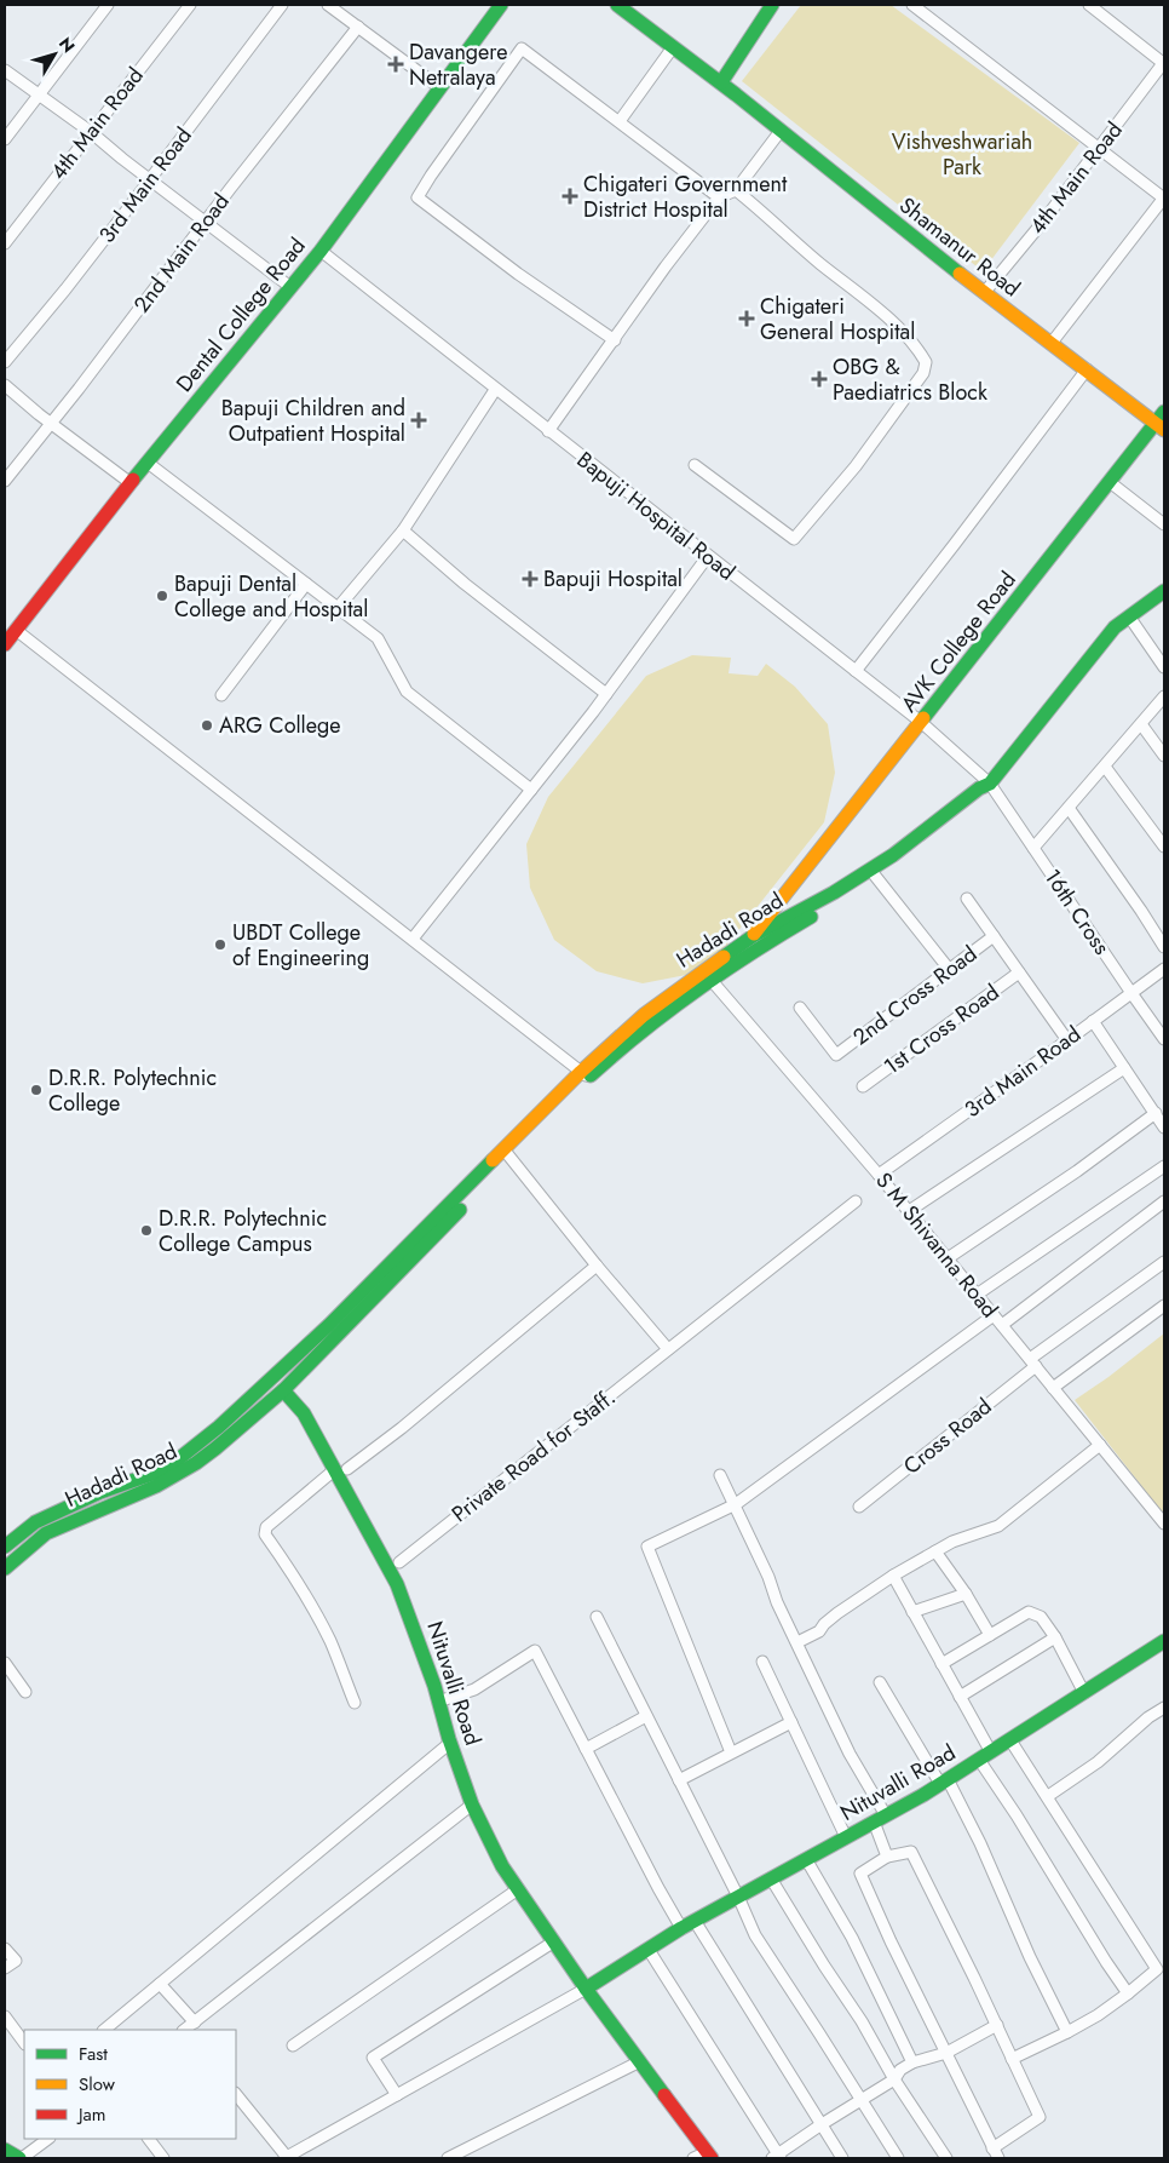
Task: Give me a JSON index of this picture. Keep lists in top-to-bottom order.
{
  "streets": {
    "main road": [
      "Shamanur Road",
      "Dental College Road",
      "AVK College Road",
      "Hadadi Road",
      "Nituvalli Road"
    ],
    "street": [
      "4th Main Road",
      "3rd Main Road",
      "2nd Main Road",
      "Bapuji Hospital Road",
      "16th Cross",
      "2nd Cross Road",
      "1st Cross Road",
      "S M Shivanna Road",
      "Cross Road",
      "Private Road for Staff."
    ]
  },
  "crossings": [
    ["4th Main Road", "Shamanur Road"],
    ["3rd Main Road", "16th Cross"],
    ["3rd Main Road", "S M Shivanna Road"],
    ["Shamanur Road", "AVK College Road"],
    ["Dental College Road", "Bapuji Hospital Road"],
    ["Bapuji Hospital Road", "AVK College Road"],
    ["Bapuji Hospital Road", "16th Cross"],
    ["Bapuji Hospital Road", "Hadadi Road"],
    ["AVK College Road", "Hadadi Road"],
    ["16th Cross", "Hadadi Road"],
    ["Hadadi Road", "S M Shivanna Road"],
    ["Hadadi Road", "Nituvalli Road"],
    ["S M Shivanna Road", "Cross Road"]
  ],
  "parks": ["Vishveshwariah Park"],
  "places": {
    "health": [
      "Davangere Netralaya",
      "Chigateri Government District Hospital",
      "Chigateri General Hospital",
      "OBG & Paediatrics Block",
      "Bapuji Children and Outpatient Hospital",
      "Bapuji Hospital"
    ],
    "other": [
      "Bapuji Dental College and Hospital",
      "ARG College",
      "UBDT College of Engineering",
      "D.R.R. Polytechnic College",
      "D.R.R. Polytechnic College Campus"
    ]
  },
  "legend": ["Fast", "Slow", "Jam"],
  "north": "top right"
}
